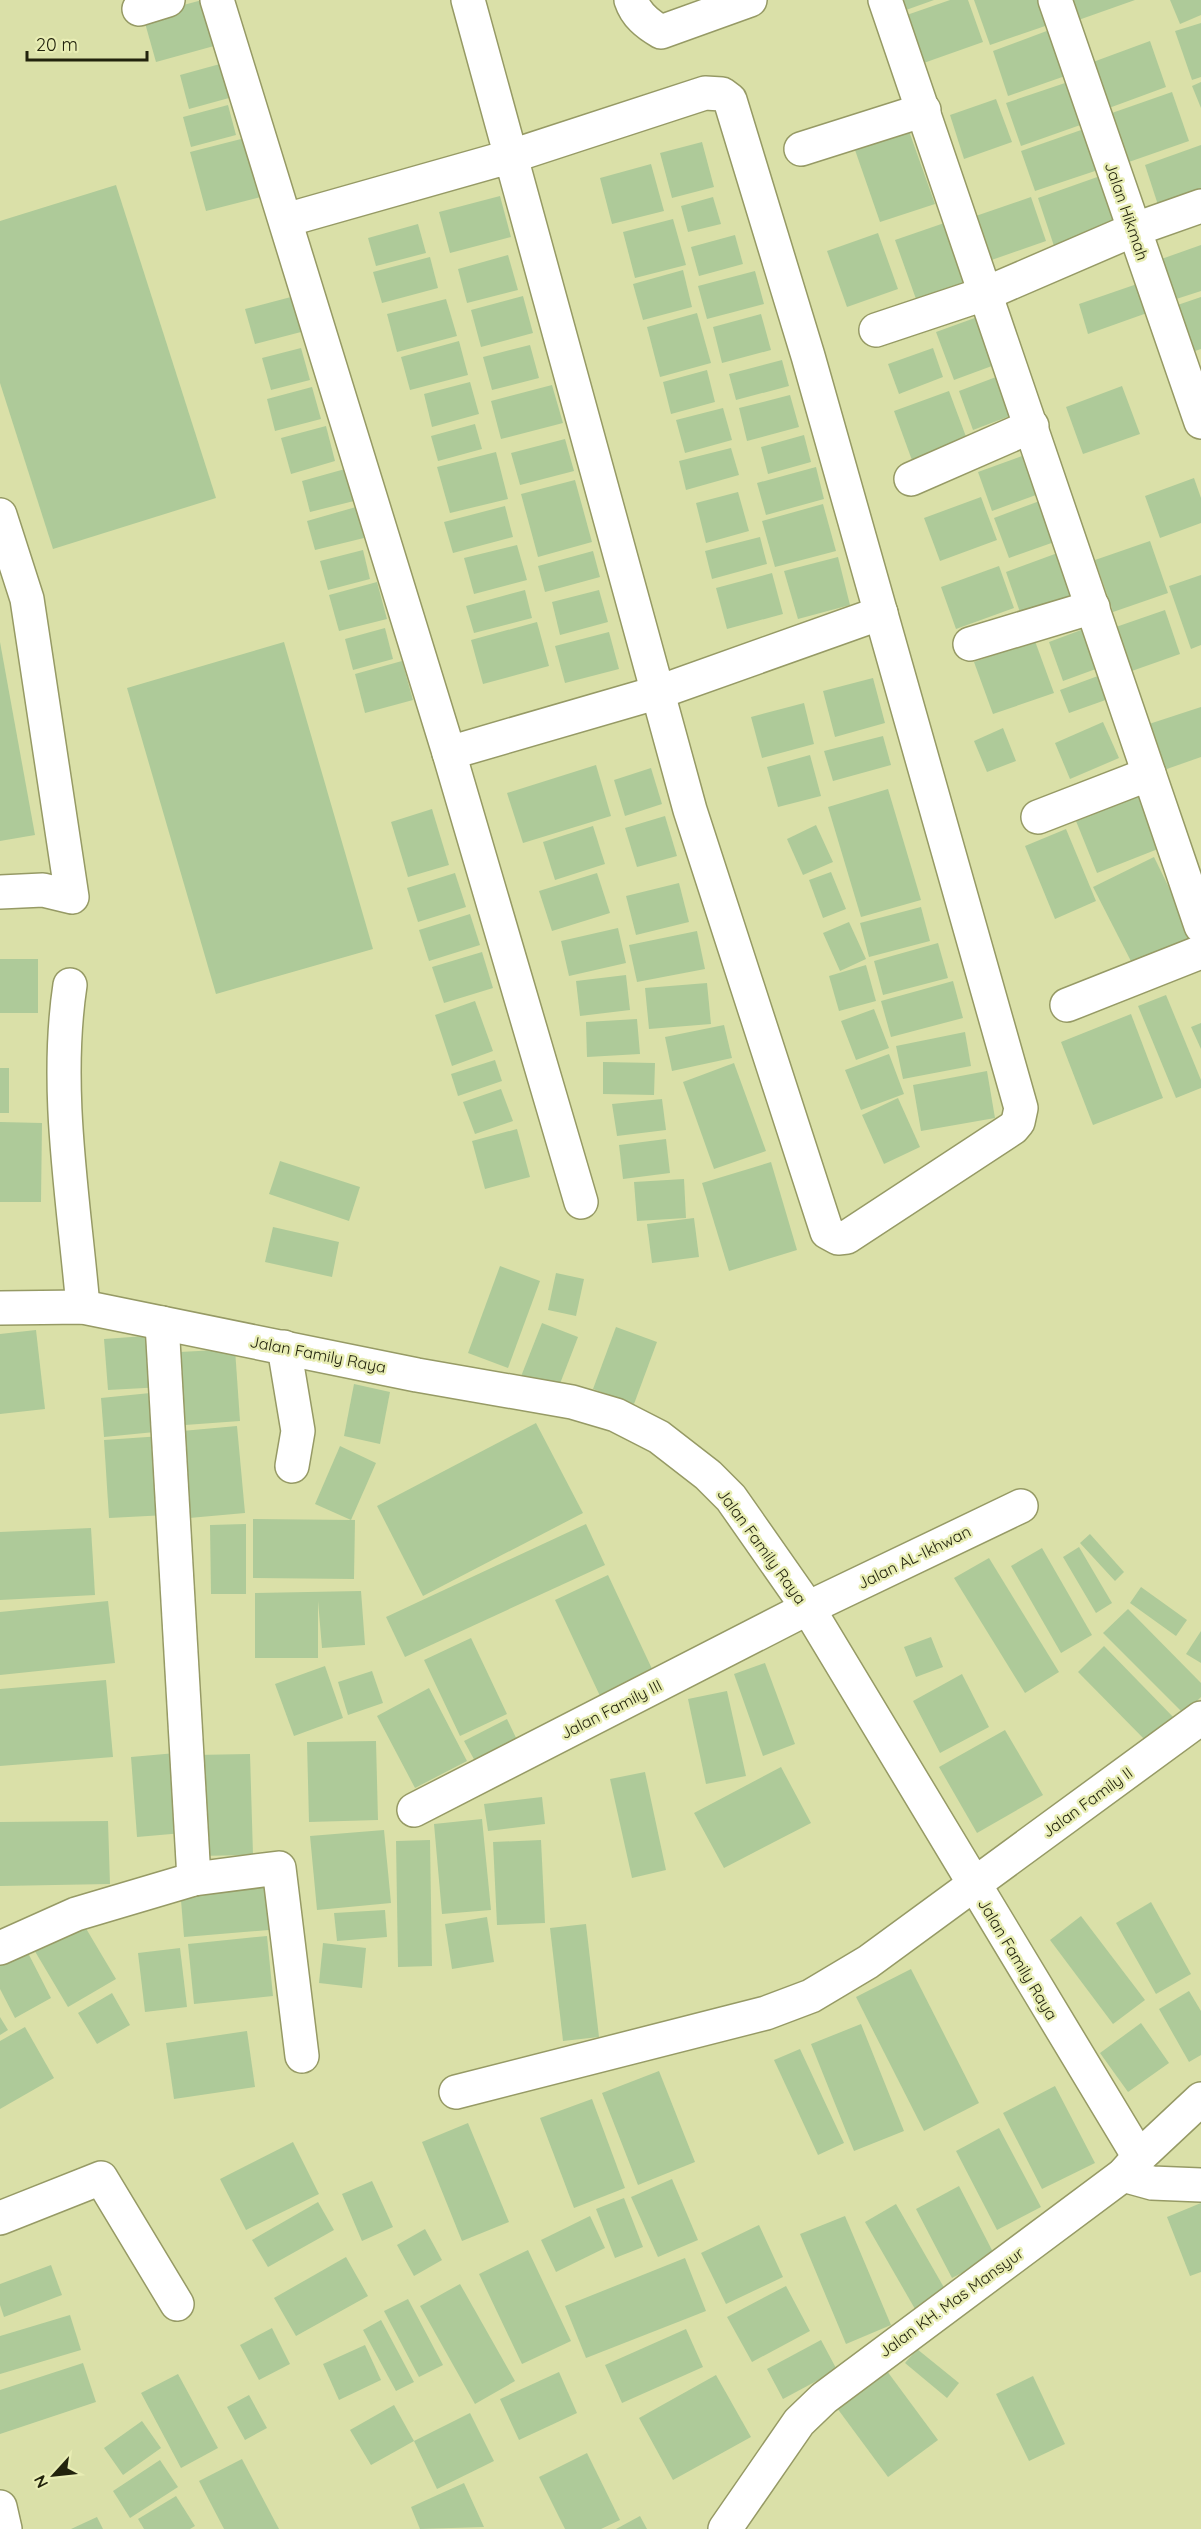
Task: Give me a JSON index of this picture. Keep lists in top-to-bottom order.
{
  "streets": {
    "street": [
      "Jalan Hikmah",
      "Jalan Family Raya",
      "Jalan AL-Ikhwan",
      "Jalan Family III",
      "Jalan Family II",
      "Jalan KH. Mas Mansyur"
    ]
  },
  "crossings": [
    ["Jalan Family Raya", "Jalan AL-Ikhwan"],
    ["Jalan Family Raya", "Jalan Family III"],
    ["Jalan Family Raya", "Jalan Family II"],
    ["Jalan Family Raya", "Jalan KH. Mas Mansyur"],
    ["Jalan AL-Ikhwan", "Jalan Family III"]
  ],
  "scale_bar": "20 m",
  "north": "bottom left"
}
